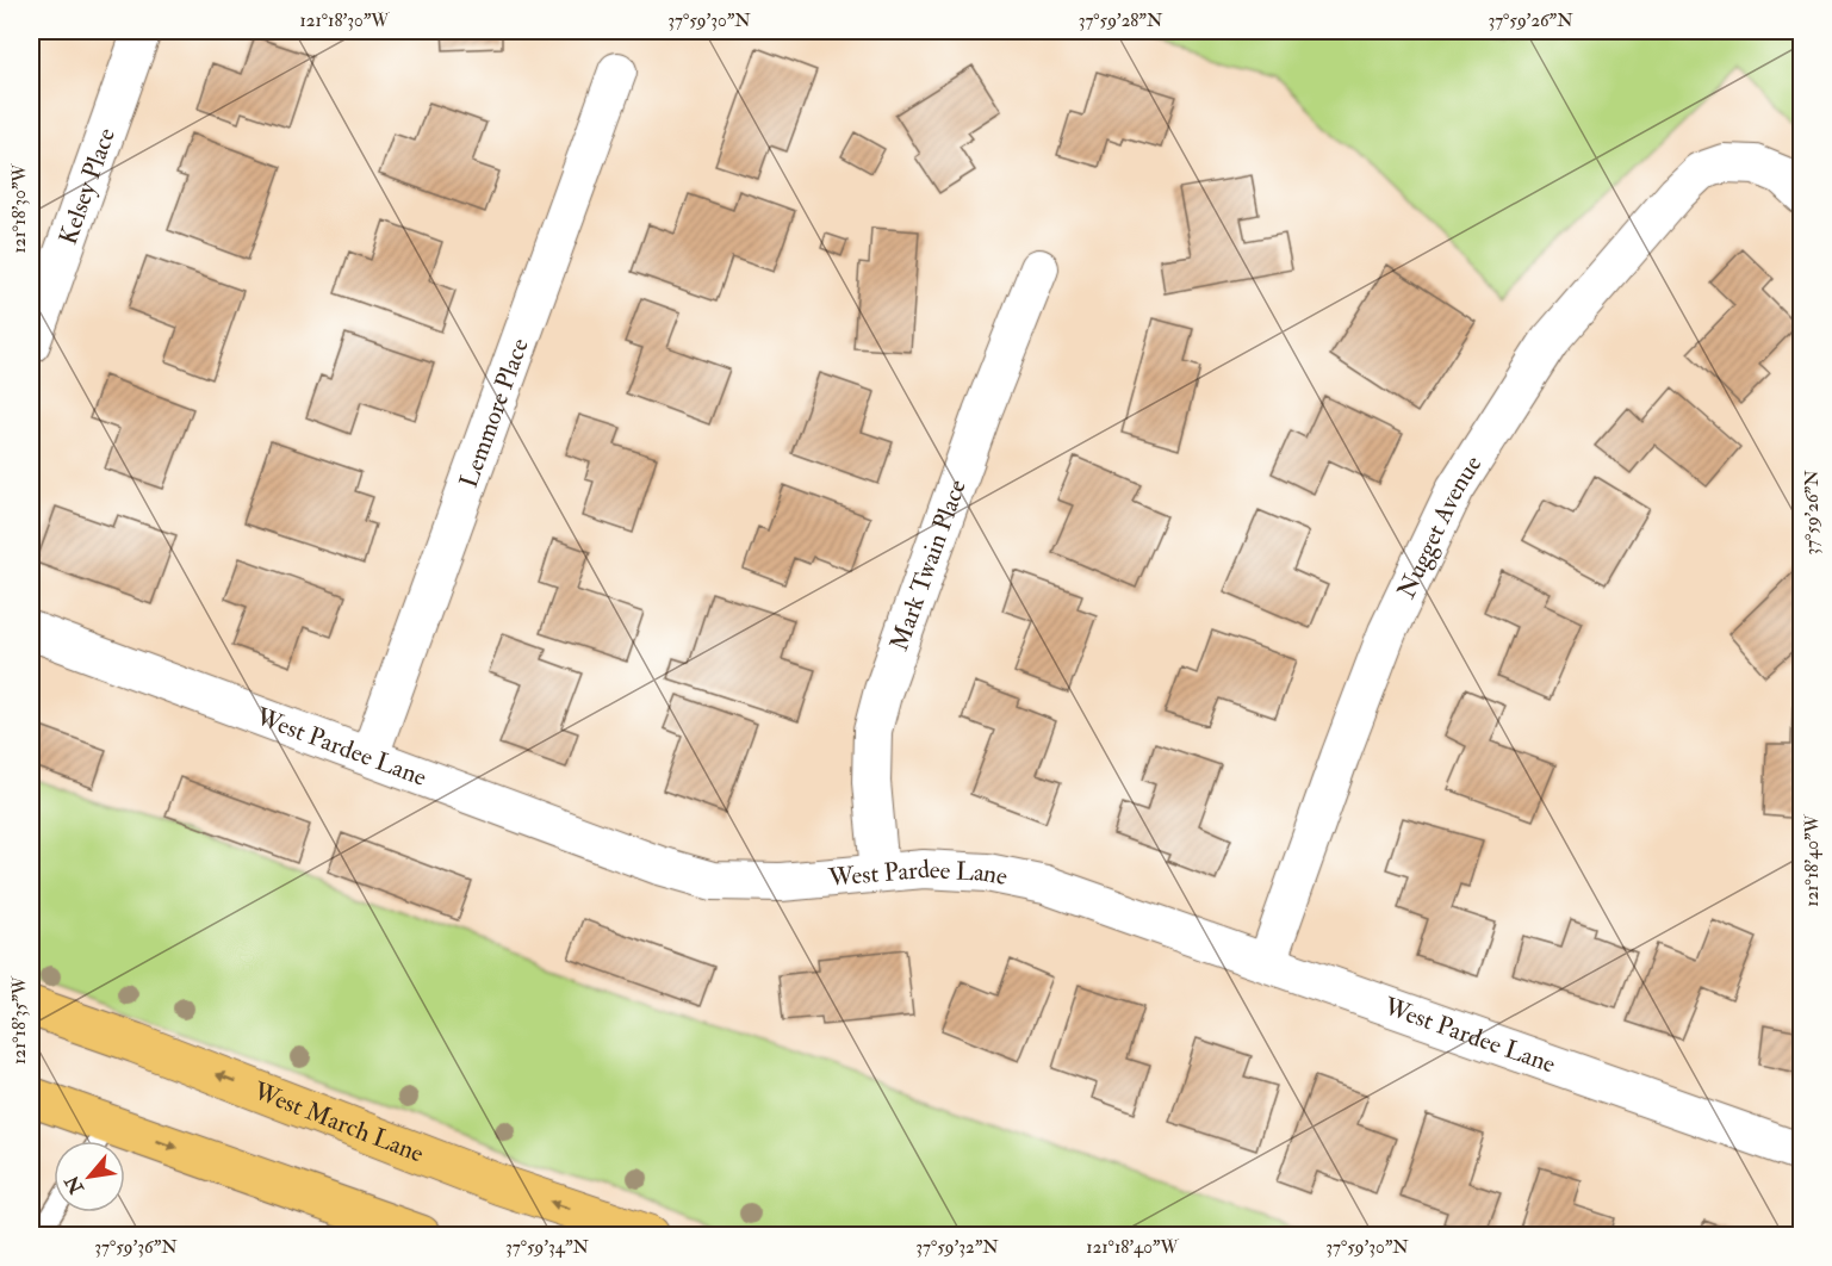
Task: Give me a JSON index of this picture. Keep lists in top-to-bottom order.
{
  "streets": {
    "main road": ["West March Lane"],
    "street": [
      "Kelsey Place",
      "Lemmore Place",
      "Nugget Avenue",
      "Mark Twain Place",
      "West Pardee Lane"
    ]
  },
  "crossings": [
    ["Lemmore Place", "West Pardee Lane"],
    ["Nugget Avenue", "West Pardee Lane"],
    ["Mark Twain Place", "West Pardee Lane"]
  ],
  "north": "bottom left",
  "coordinates": [
    "121°18'30\"W",
    "37°59'30\"N",
    "37°59'28\"N",
    "37°59'26\"N",
    "121°18'40\"W",
    "121°18'35\"W",
    "37°59'36\"N",
    "37°59'34\"N",
    "37°59'32\"N"
  ]
}
